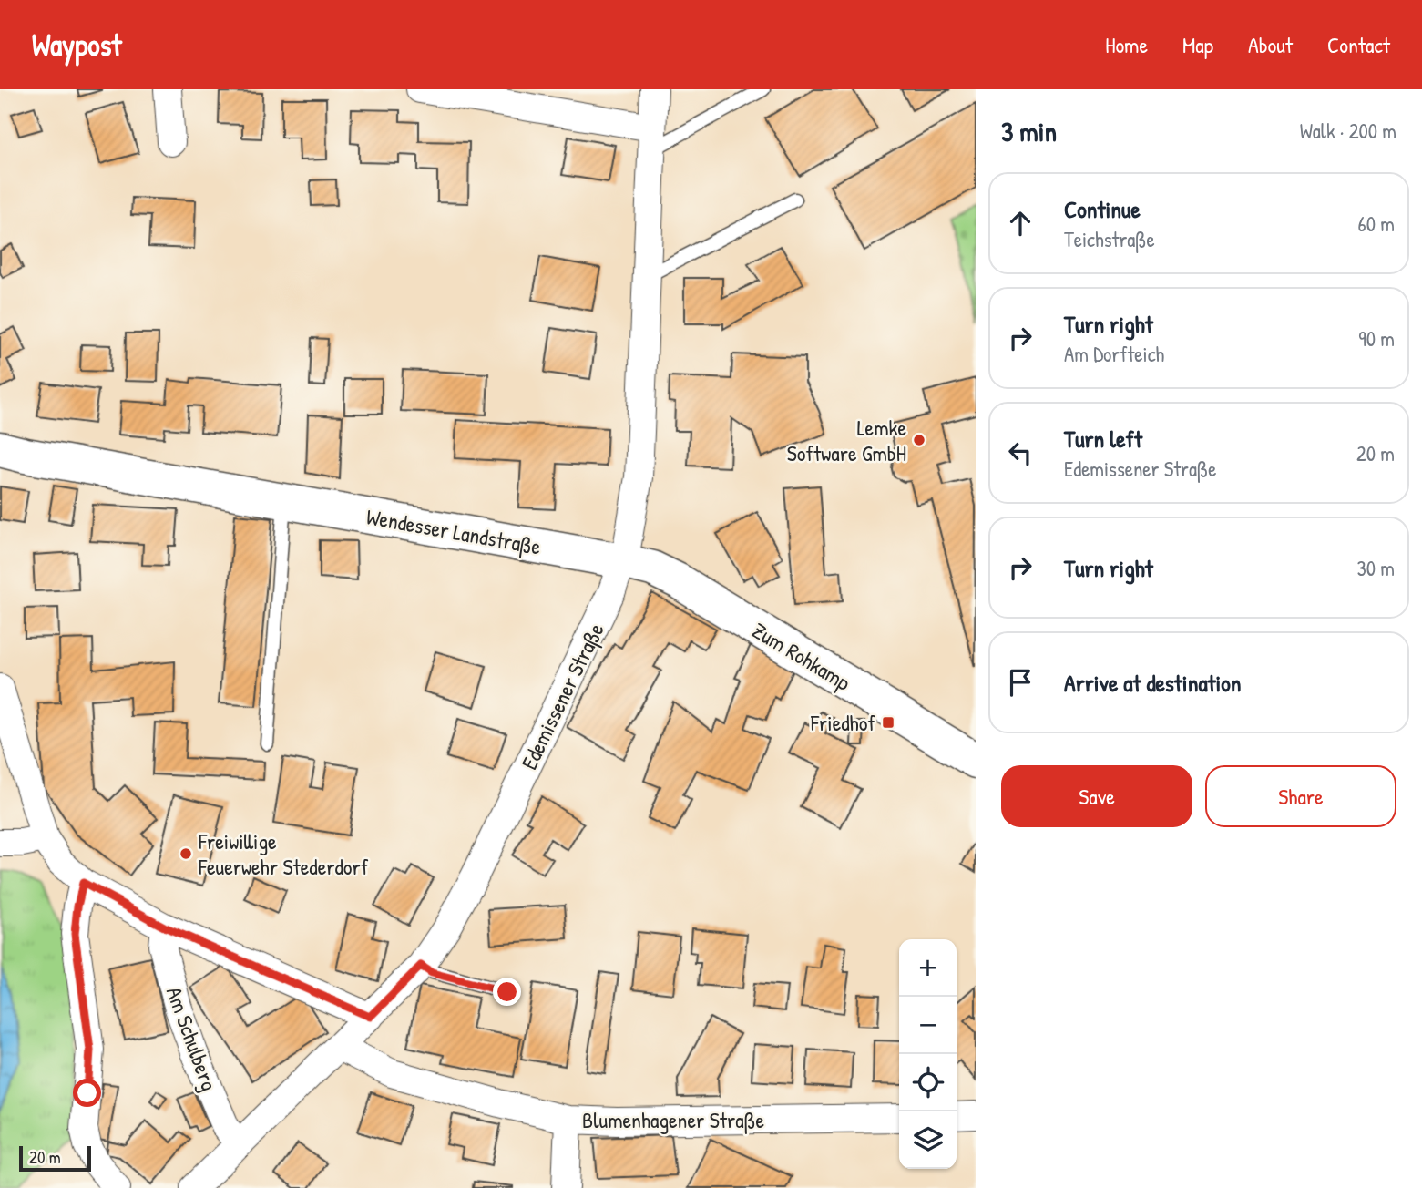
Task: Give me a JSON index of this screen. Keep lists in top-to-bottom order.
{
  "streets": {
    "street": [
      "Wendesser Landstraße",
      "Zum Rohkamp",
      "Edemissener Straße",
      "Am Schulberg",
      "Blumenhagener Straße"
    ]
  },
  "crossings": [
    ["Wendesser Landstraße", "Zum Rohkamp"],
    ["Wendesser Landstraße", "Edemissener Straße"],
    ["Zum Rohkamp", "Edemissener Straße"],
    ["Edemissener Straße", "Am Schulberg"],
    ["Edemissener Straße", "Blumenhagener Straße"]
  ],
  "places": {
    "other": ["Lemke Software GmbH", "Freiwillige Feuerwehr Stederdorf"],
    "transit": ["Friedhof"]
  },
  "scale_bar": "20 m",
  "page": {
    "header": "Waypost",
    "nav": [
      "Home",
      "Map",
      "About",
      "Contact"
    ],
    "heading": ["3 min", "Walk · 200 m"],
    "list": [
      ["Continue", "Teichstraße", "60 m"],
      ["Turn right", "Am Dorfteich", "90 m"],
      ["Turn left", "Edemissener Straße", "20 m"],
      ["Turn right", "30 m"],
      "Arrive at destination"
    ],
    "buttons": ["Save", "Share"],
    "map_buttons": ["+", "−"],
    "scale": "20 m"
  }
}
